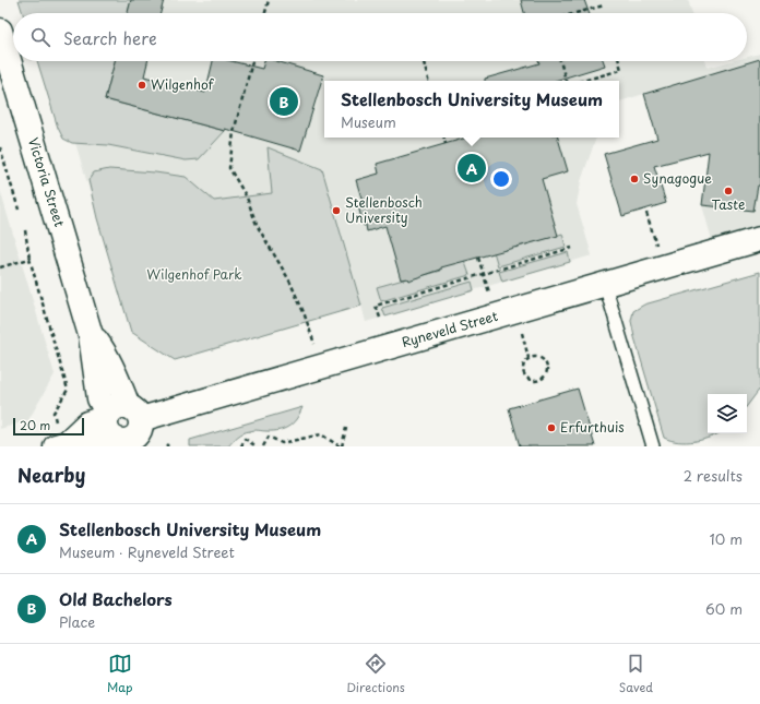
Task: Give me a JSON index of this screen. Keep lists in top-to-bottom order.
{
  "streets": {
    "street": ["Victoria Street", "Ryneveld Street"]
  },
  "crossings": [
    ["Victoria Street", "Ryneveld Street"]
  ],
  "parks": ["Wilgenhof Park"],
  "places": [
    "Wilgenhof",
    "Synagogue",
    "Taste",
    "Stellenbosch University",
    "Erfurthuis"
  ],
  "scale_bar": "20 m",
  "page": {
    "search": "Search here",
    "popup": ["Stellenbosch University Museum", "Museum"],
    "pins": ["B", "A"],
    "scale": "20 m",
    "heading": ["Nearby", "2 results"],
    "list": [
      {
        "mark": "A",
        "name": "Stellenbosch University Museum",
        "note": "Museum · Ryneveld Street",
        "value": "10 m"
      },
      {
        "mark": "B",
        "name": "Old Bachelors",
        "note": "Place",
        "value": "60 m"
      }
    ],
    "nav": ["Map", "Directions", "Saved"]
  }
}
